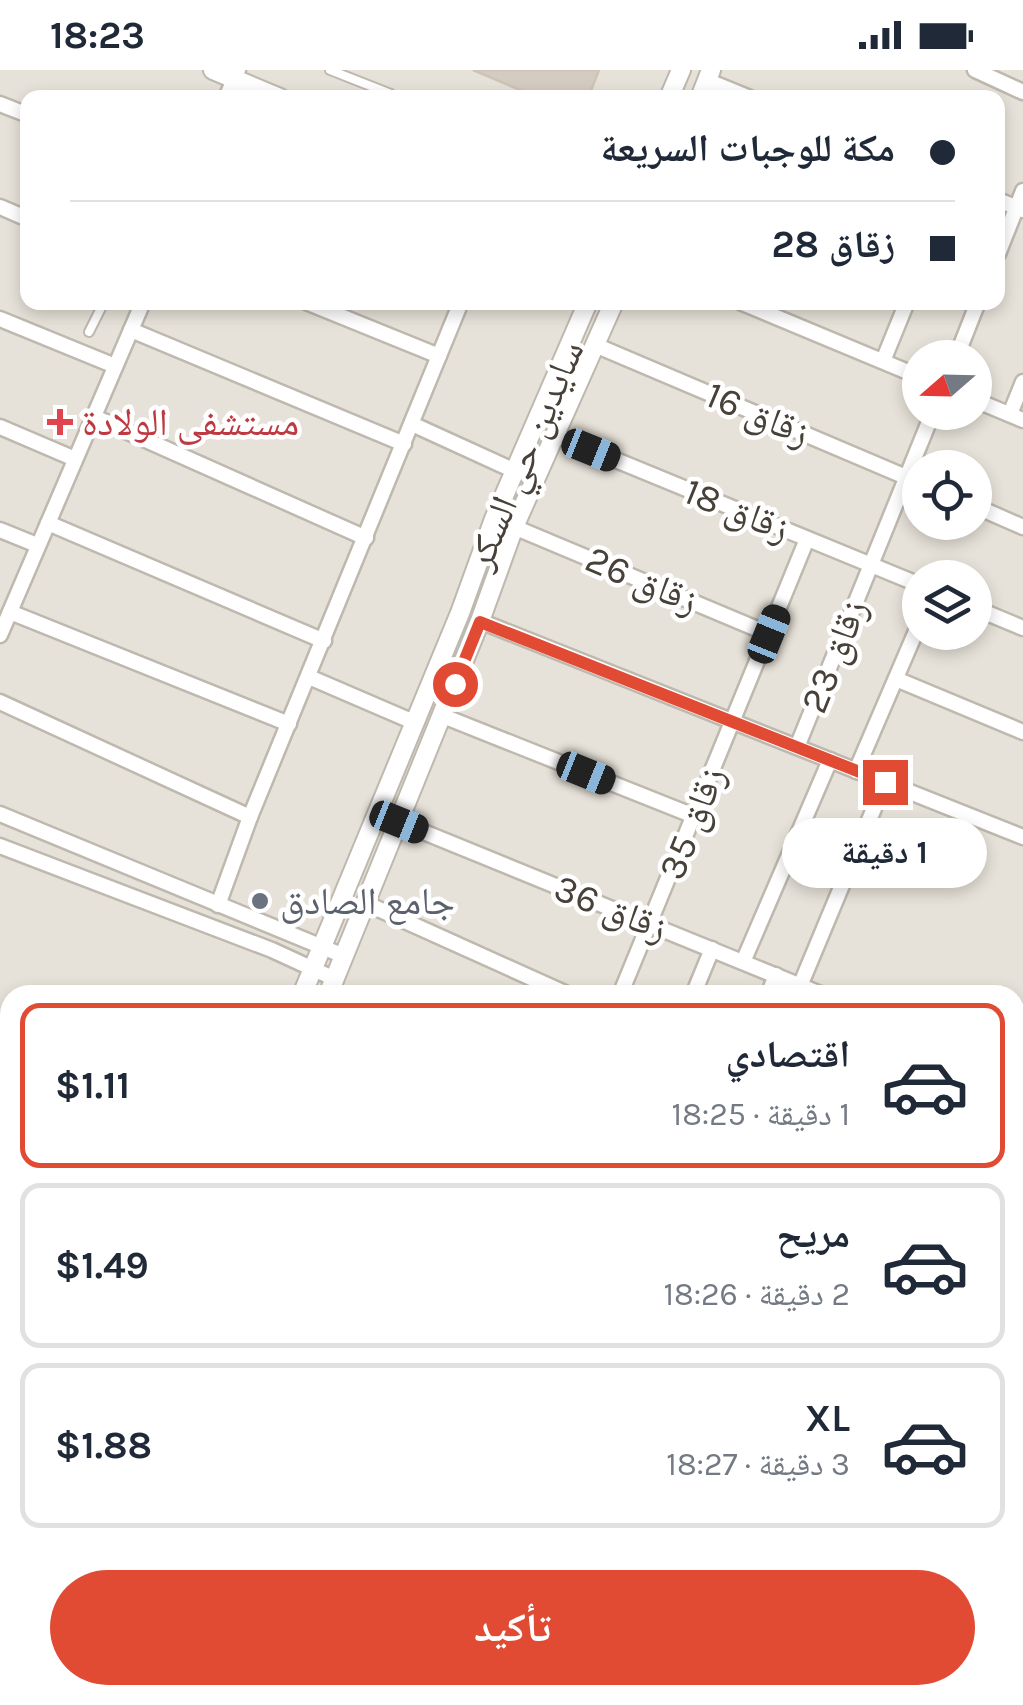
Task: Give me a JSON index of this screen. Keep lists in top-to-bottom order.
{
  "streets": {
    "street": [
      "زقاق 16",
      "سايدين حي السكر",
      "زقاق 18",
      "زقاق 26",
      "زقاق 23",
      "زقاق 35",
      "زقاق 36"
    ]
  },
  "crossings": [
    ["زقاق 16", "سايدين حي السكر"],
    ["سايدين حي السكر", "زقاق 18"],
    ["سايدين حي السكر", "زقاق 26"],
    ["سايدين حي السكر", "زقاق 36"],
    ["زقاق 18", "زقاق 23"],
    ["زقاق 18", "زقاق 35"],
    ["زقاق 26", "زقاق 35"],
    ["زقاق 35", "زقاق 36"]
  ],
  "places": {
    "health": ["مستشفى الولادة"],
    "other": ["جامع الصادق"]
  },
  "north": "left",
  "page": {
    "status": "18:23",
    "banner": ["مكة للوجبات السريعة", "زقاق 28"],
    "bubble": "1 دقيقة",
    "list": [
      {
        "name": "اقتصادي",
        "note": "1 دقيقة · 18:25",
        "value": "$1.11"
      },
      {
        "name": "مريح",
        "note": "2 دقيقة · 18:26",
        "value": "$1.49"
      },
      {
        "name": "XL",
        "note": "3 دقيقة · 18:27",
        "value": "$1.88"
      }
    ],
    "buttons": "تأكيد"
  }
}
